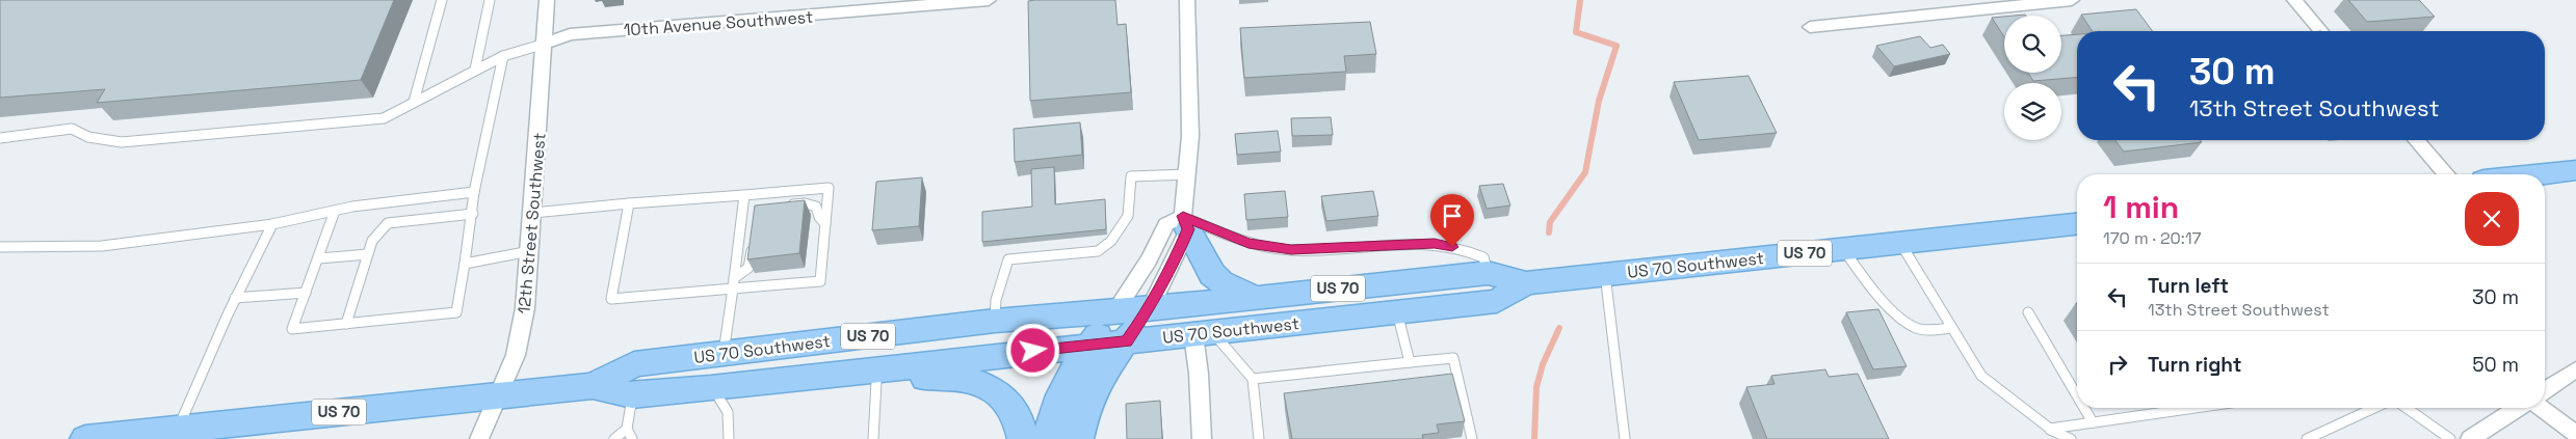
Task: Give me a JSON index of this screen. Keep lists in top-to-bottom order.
{
  "streets": {
    "main road": ["US 70", "US 70 Southwest"],
    "street": ["10th Avenue Southwest", "12th Street Southwest"]
  },
  "crossings": [
    ["10th Avenue Southwest", "12th Street Southwest"],
    ["12th Street Southwest", "US 70 Southwest"]
  ],
  "page": {
    "turn": ["30 m", "13th Street Southwest"],
    "heading": ["1 min", "170 m · 20:17"],
    "list": [
      {
        "name": "Turn left",
        "note": "13th Street Southwest",
        "value": "30 m"
      },
      {
        "name": "Turn right",
        "value": "50 m"
      }
    ]
  }
}
